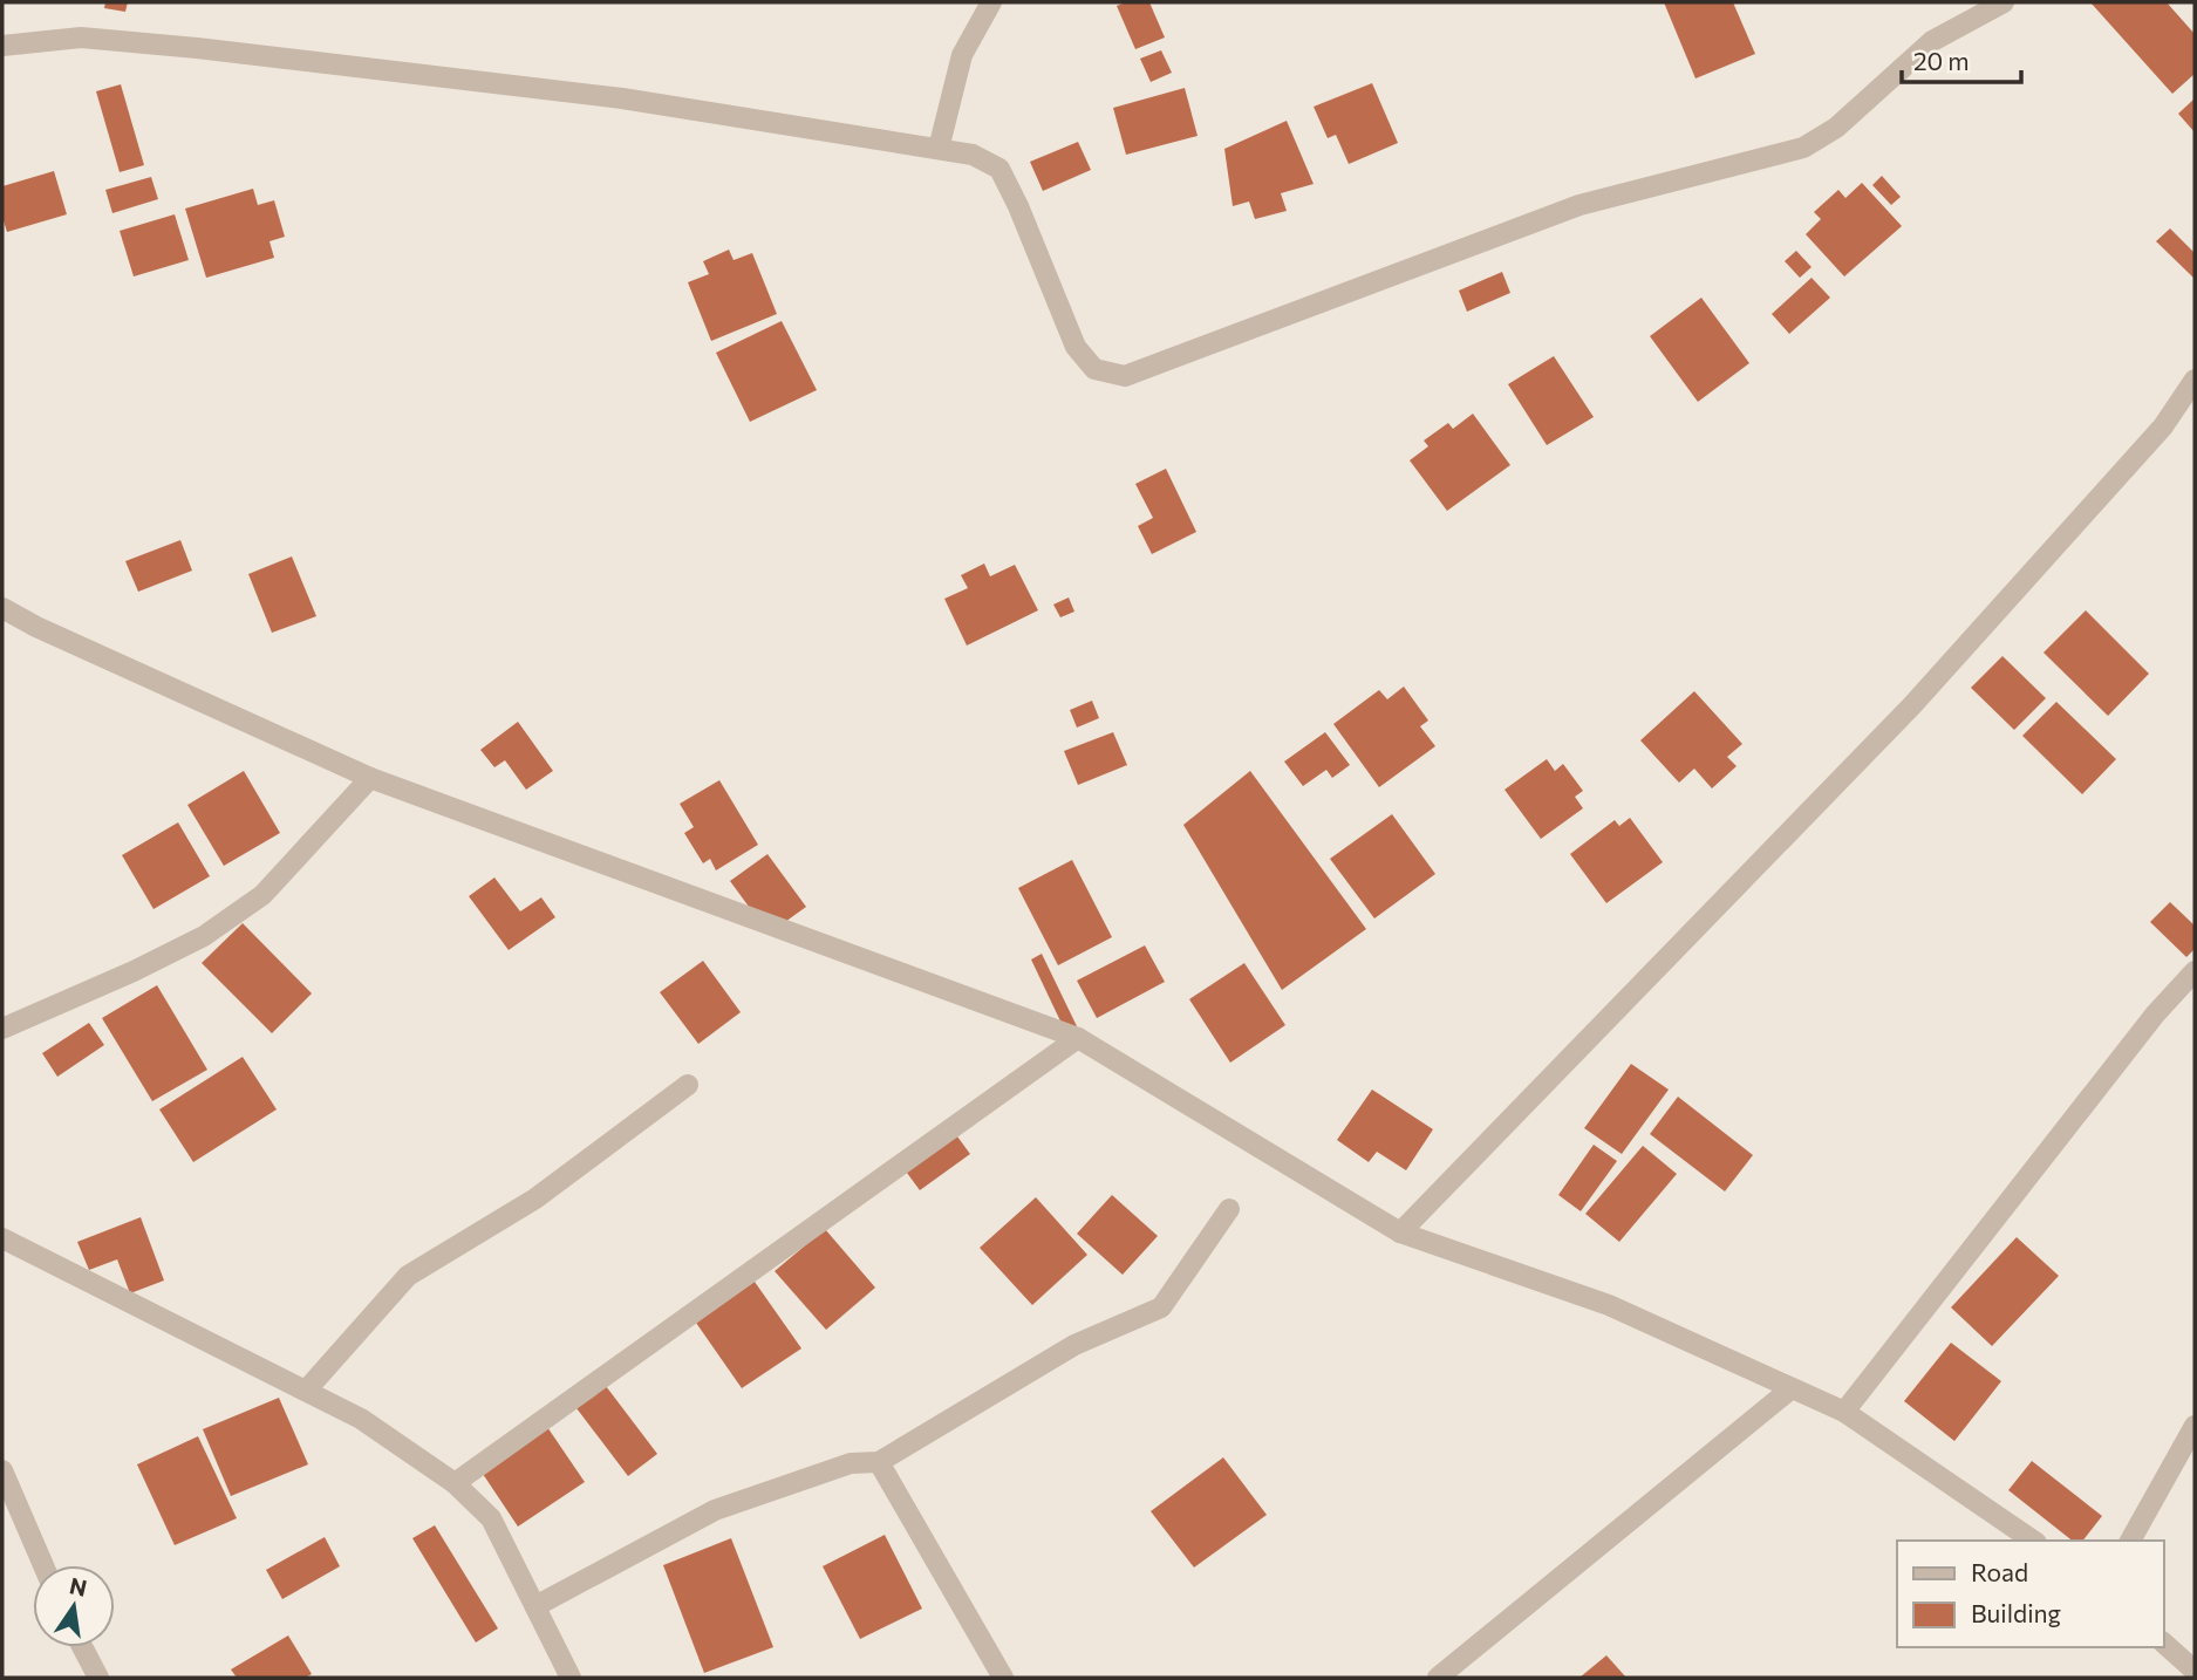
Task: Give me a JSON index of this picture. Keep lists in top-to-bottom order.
{
  "legend": ["Road", "Building"],
  "scale_bar": "20 m",
  "north": "top"
}
